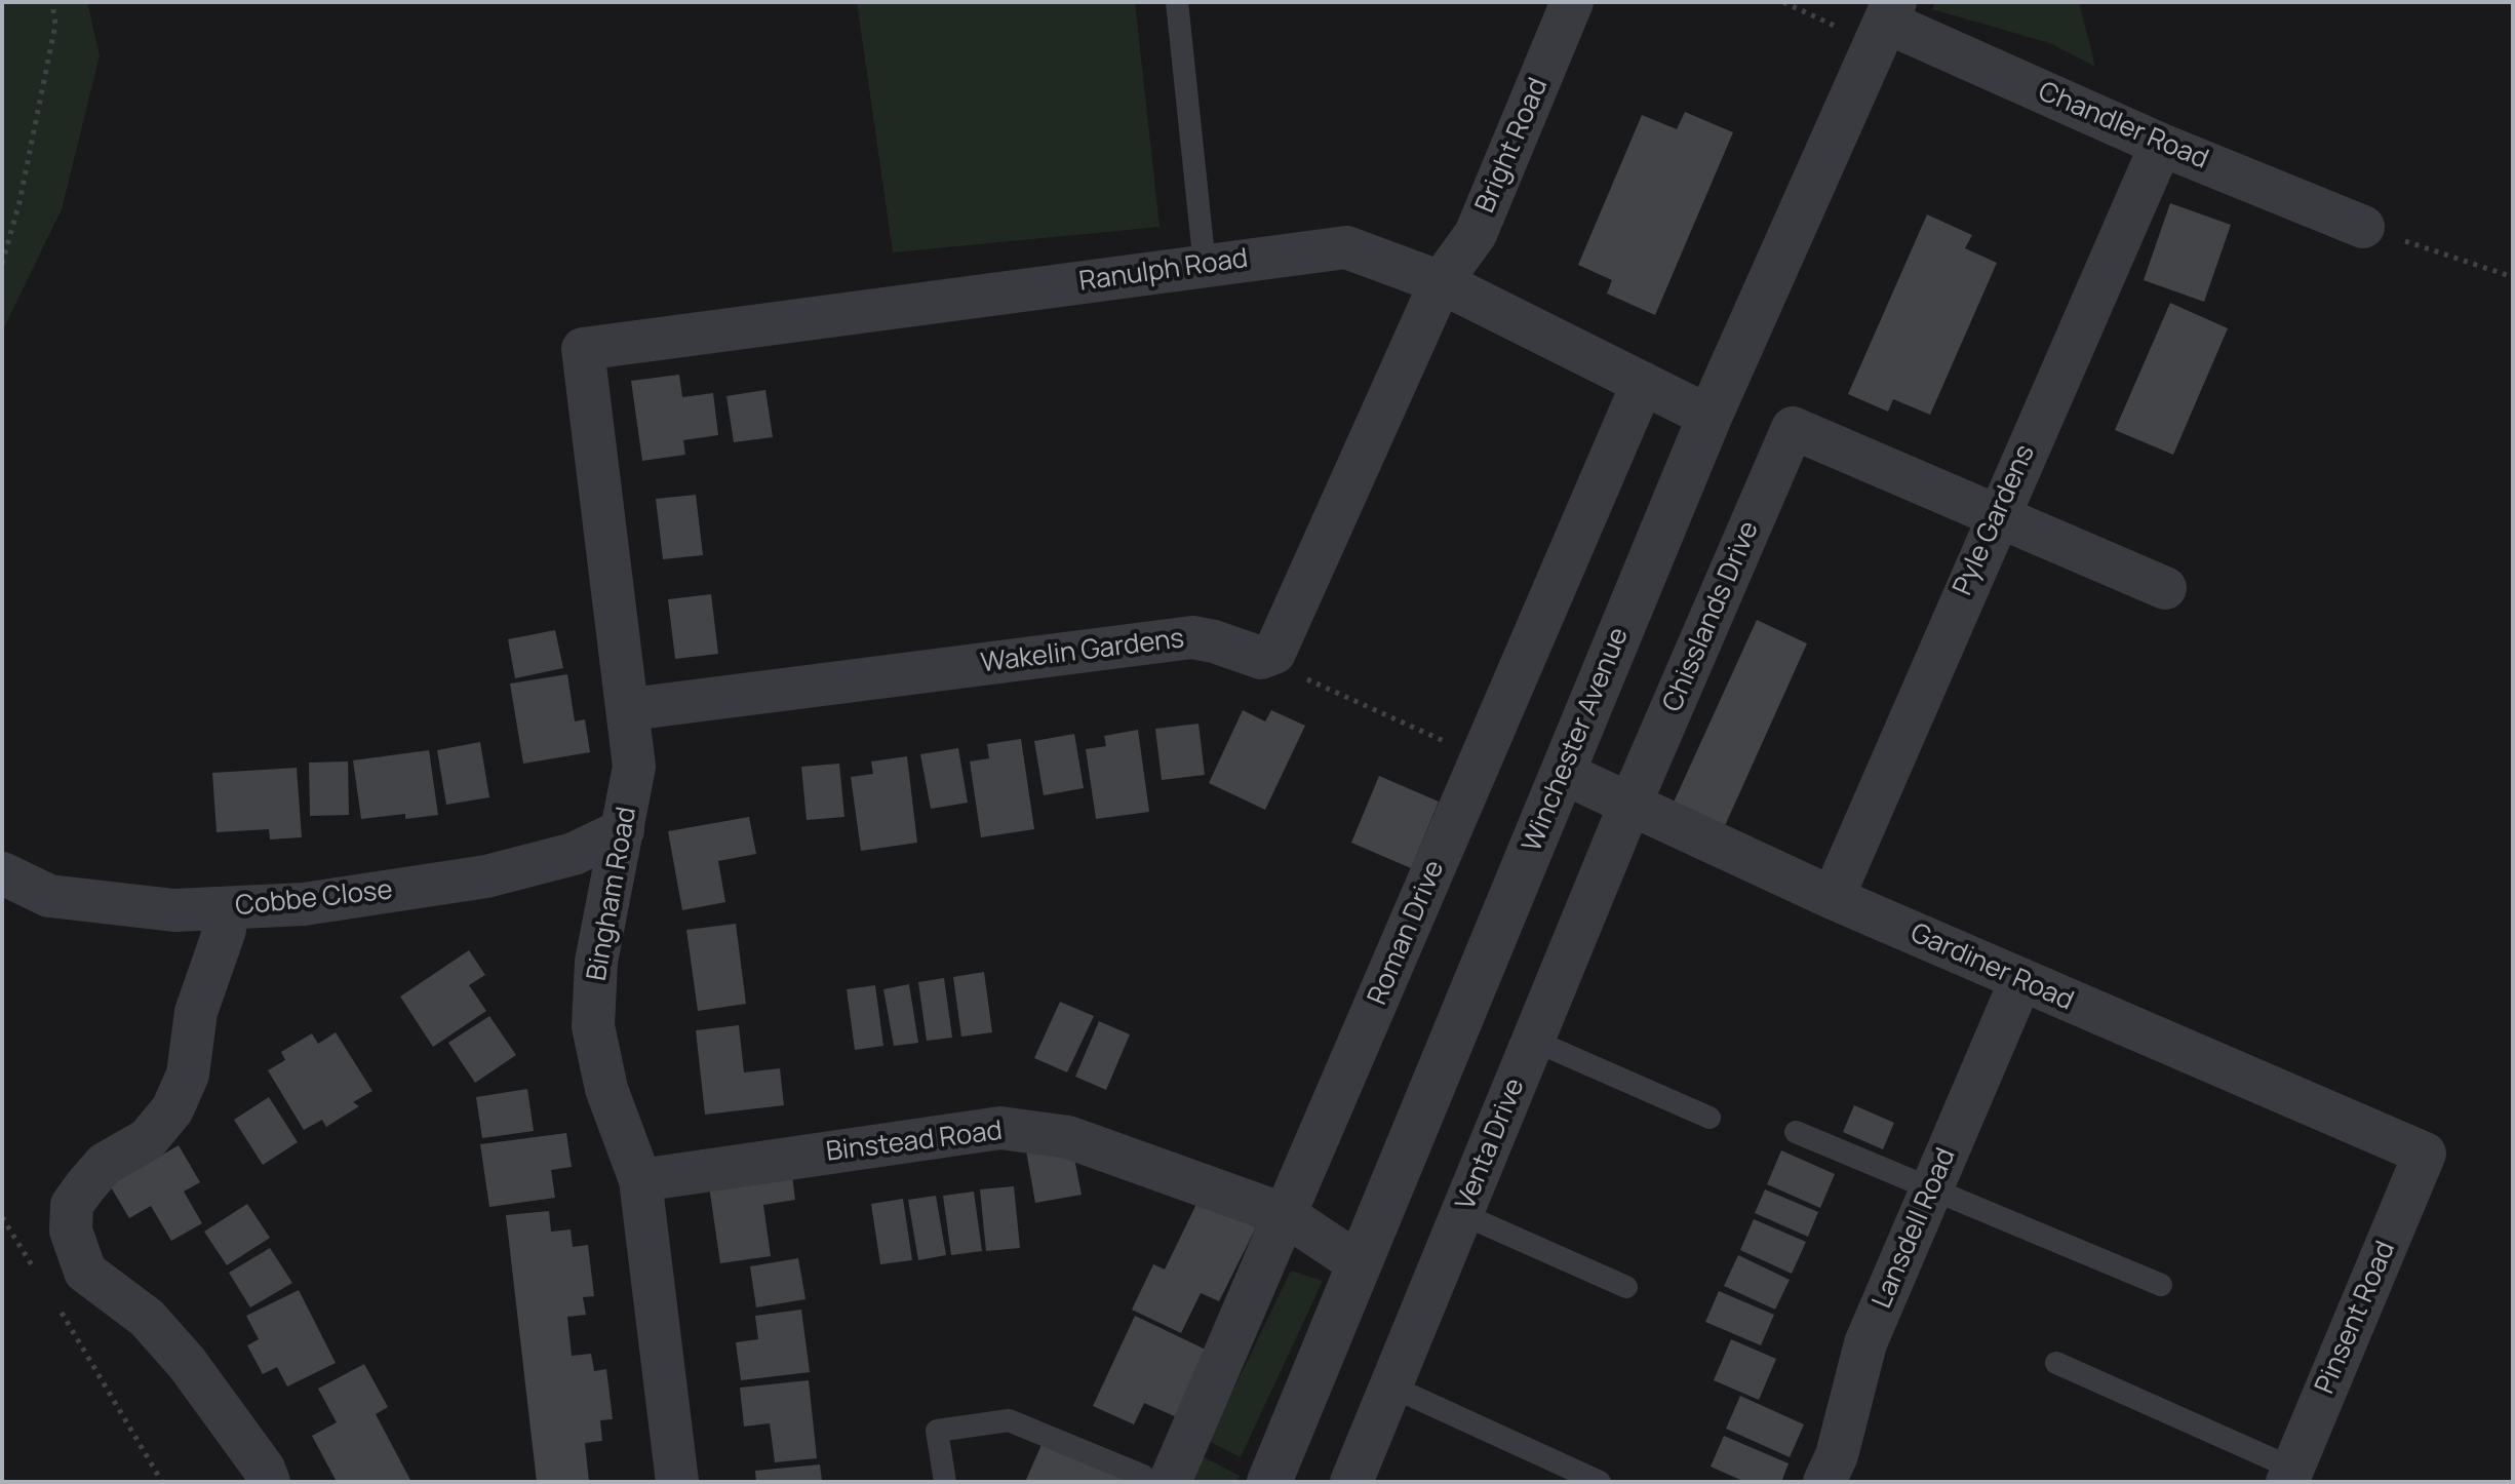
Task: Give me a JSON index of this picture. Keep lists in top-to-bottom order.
{
  "streets": {
    "street": [
      "Chandler Road",
      "Bright Road",
      "Ranulph Road",
      "Pyle Gardens",
      "Chisslands Drive",
      "Wakelin Gardens",
      "Winchester Avenue",
      "Bingham Road",
      "Cobbe Close",
      "Roman Drive",
      "Gardiner Road",
      "Binstead Road",
      "Venta Drive",
      "Lansdell Road",
      "Pinsent Road"
    ]
  },
  "crossings": [
    ["Chandler Road", "Pyle Gardens"],
    ["Chandler Road", "Winchester Avenue"],
    ["Bright Road", "Ranulph Road"],
    ["Bright Road", "Wakelin Gardens"],
    ["Ranulph Road", "Wakelin Gardens"],
    ["Ranulph Road", "Winchester Avenue"],
    ["Ranulph Road", "Bingham Road"],
    ["Ranulph Road", "Roman Drive"],
    ["Pyle Gardens", "Chisslands Drive"],
    ["Pyle Gardens", "Gardiner Road"],
    ["Chisslands Drive", "Gardiner Road"],
    ["Chisslands Drive", "Venta Drive"],
    ["Wakelin Gardens", "Bingham Road"],
    ["Winchester Avenue", "Gardiner Road"],
    ["Winchester Avenue", "Binstead Road"],
    ["Bingham Road", "Cobbe Close"],
    ["Bingham Road", "Binstead Road"],
    ["Roman Drive", "Binstead Road"],
    ["Gardiner Road", "Venta Drive"],
    ["Gardiner Road", "Lansdell Road"],
    ["Gardiner Road", "Pinsent Road"]
  ]
}
